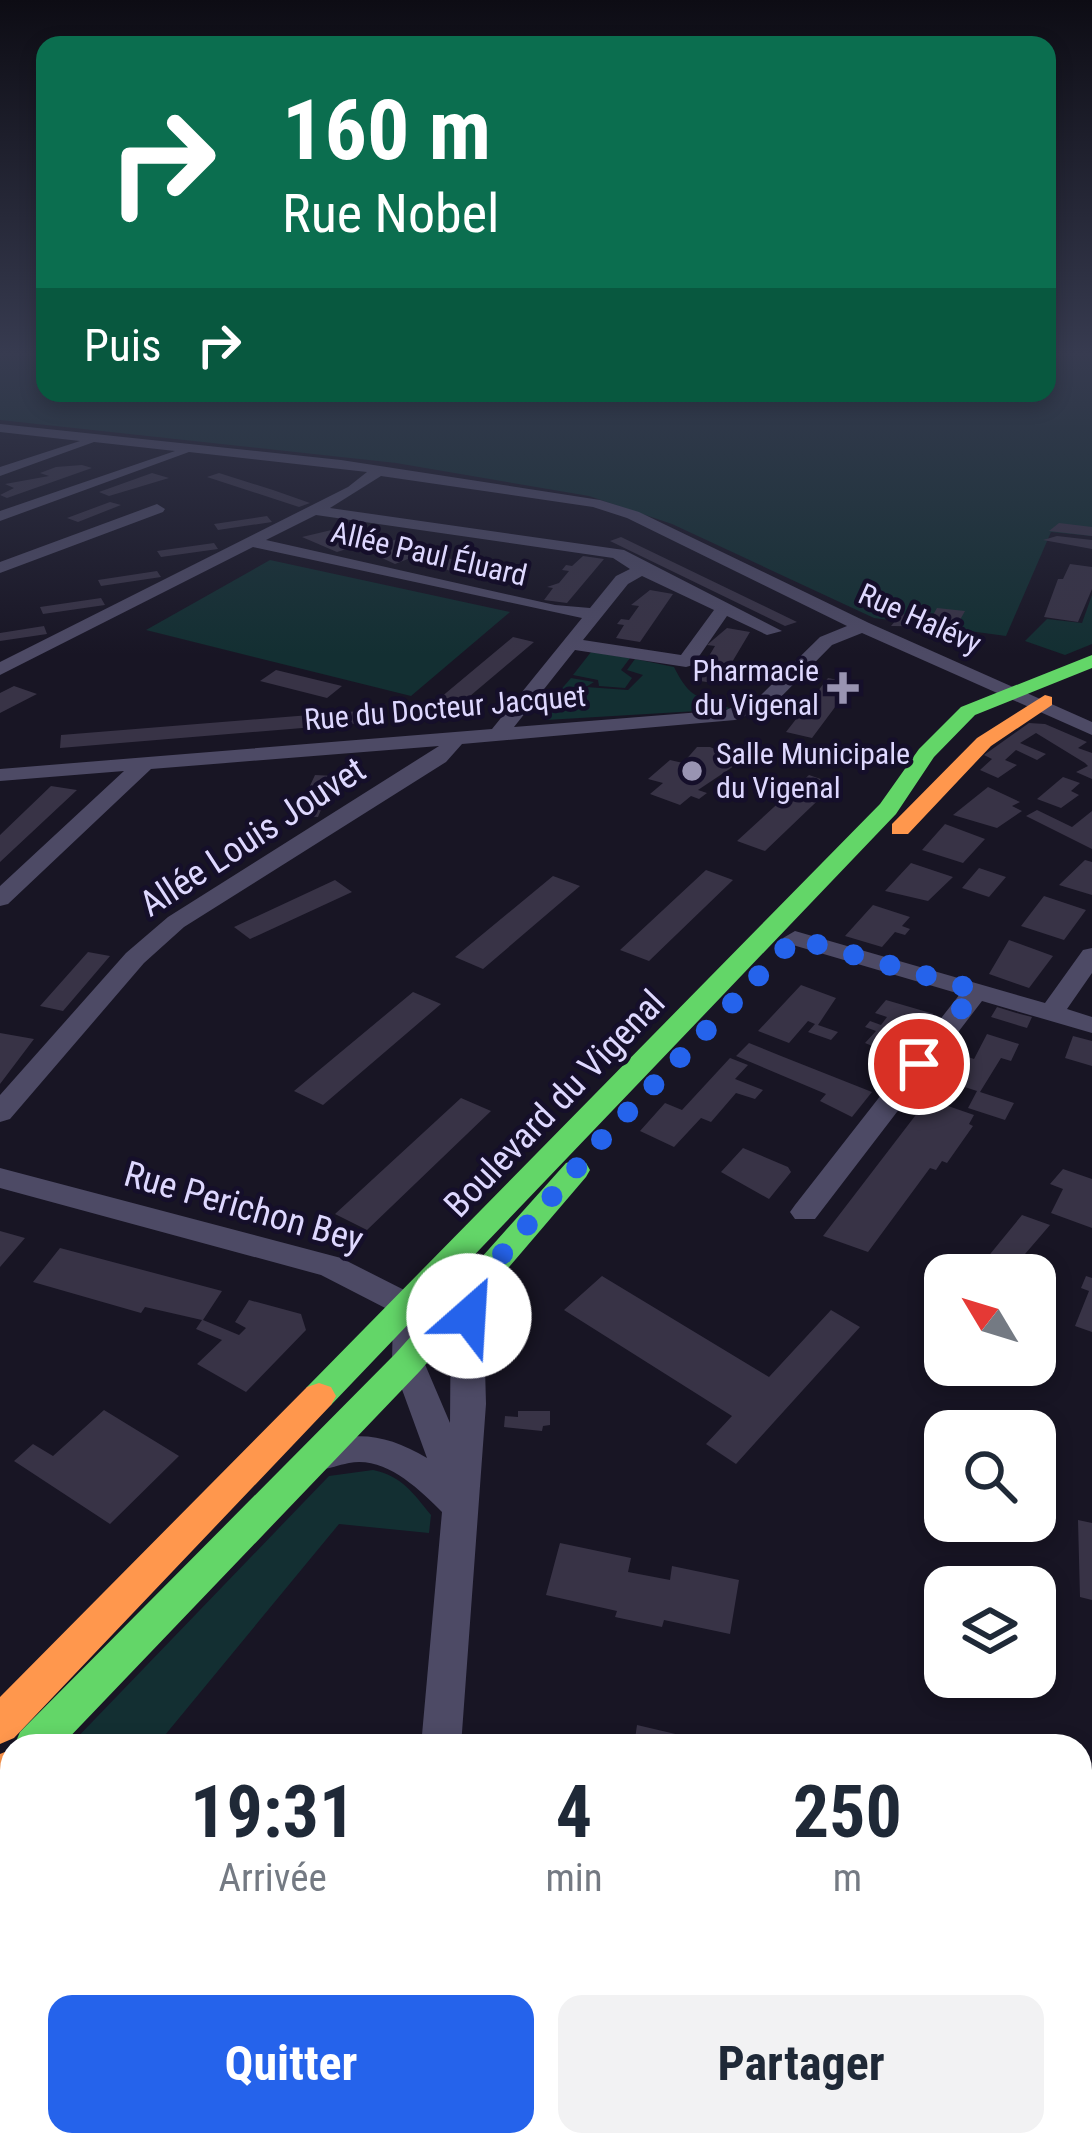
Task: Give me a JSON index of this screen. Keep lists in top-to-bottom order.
{
  "streets": {
    "main road": ["Boulevard du Vigenal"],
    "street": [
      "Allée Paul Éluard",
      "Rue Halévy",
      "Rue du Docteur Jacquet",
      "Allée Louis Jouvet",
      "Rue Perichon Bey"
    ]
  },
  "crossings": [
    ["Rue Halévy", "Rue du Docteur Jacquet"],
    ["Rue Halévy", "Boulevard du Vigenal"],
    ["Rue du Docteur Jacquet", "Allée Louis Jouvet"],
    ["Boulevard du Vigenal", "Rue Perichon Bey"]
  ],
  "places": {
    "health": ["Pharmacie du Vigenal"],
    "other": ["Salle Municipale du Vigenal"]
  },
  "north": "top left",
  "page": {
    "turn": ["160 m", "Rue Nobel"],
    "then": "Puis",
    "eta": [
      "19:31",
      "Arrivée",
      "4",
      "min",
      "250",
      "m"
    ],
    "buttons": ["Quitter", "Partager"]
  }
}
